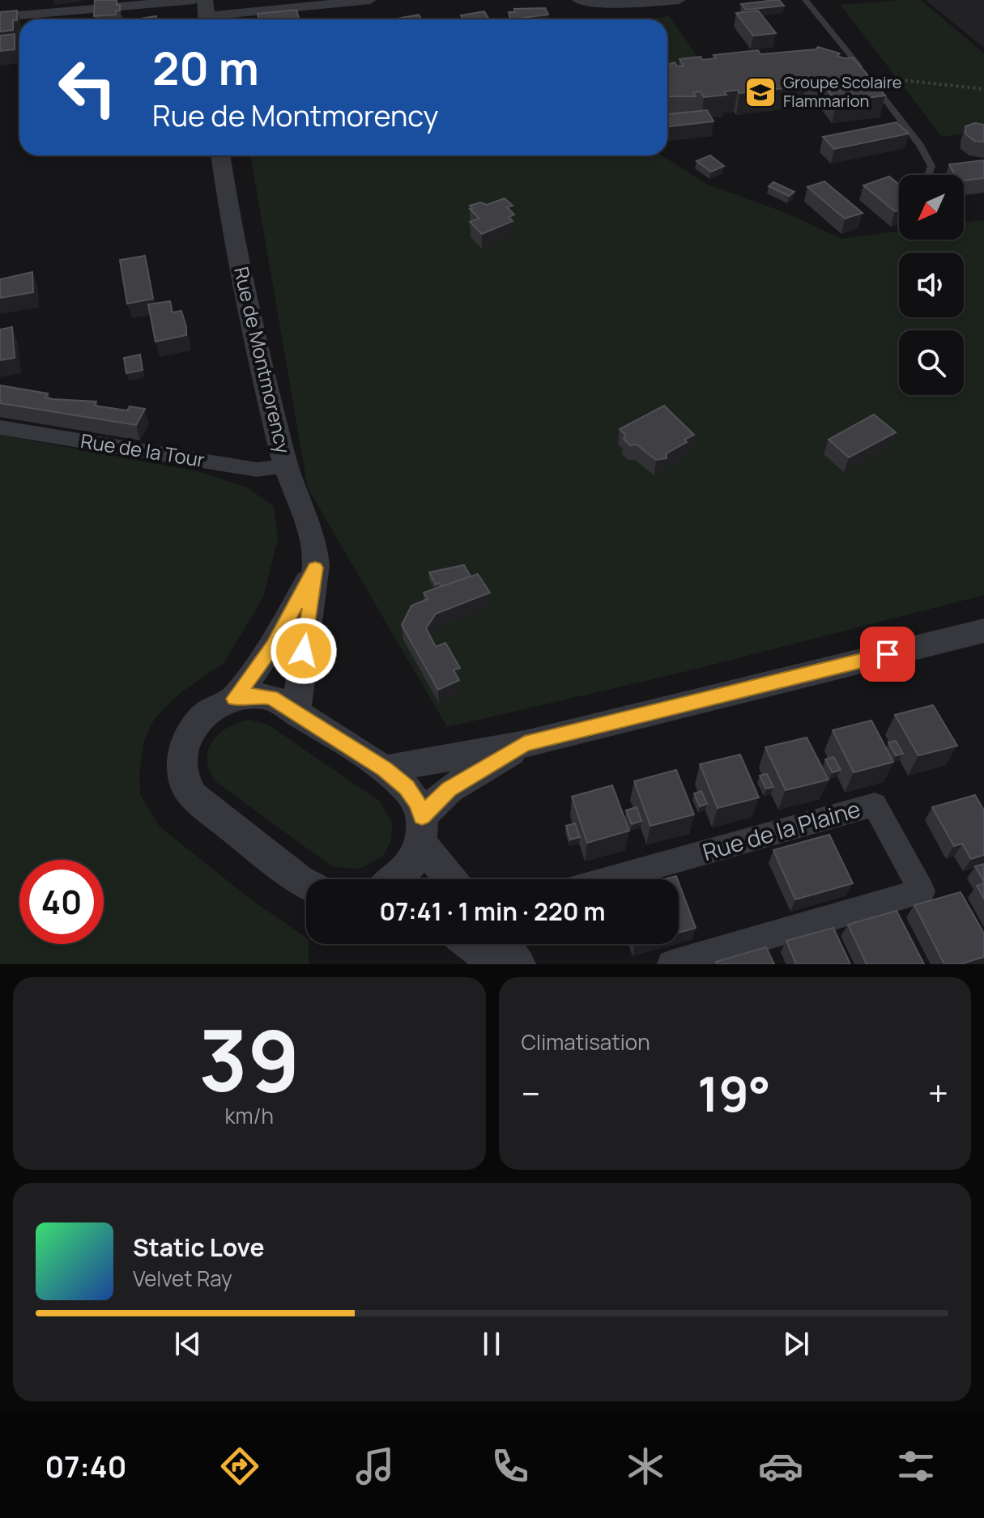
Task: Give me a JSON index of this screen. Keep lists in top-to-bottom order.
{
  "streets": {
    "street": ["Rue de Montmorency", "Rue de la Tour", "Rue de la Plaine"]
  },
  "crossings": [
    ["Rue de Montmorency", "Rue de la Tour"]
  ],
  "places": {
    "school or university": ["Groupe Scolaire Flammarion"]
  },
  "north": "bottom left",
  "page": {
    "turn": ["20 m", "Rue de Montmorency"],
    "limit": "40",
    "trip": "07:41 · 1 min · 220 m",
    "tile": [
      ["39", "km/h"],
      "Climatisation"
    ],
    "heat": ["−", "19°", "+"],
    "song": ["Static Love", "Velvet Ray"],
    "tabs": "07:40"
  }
}
